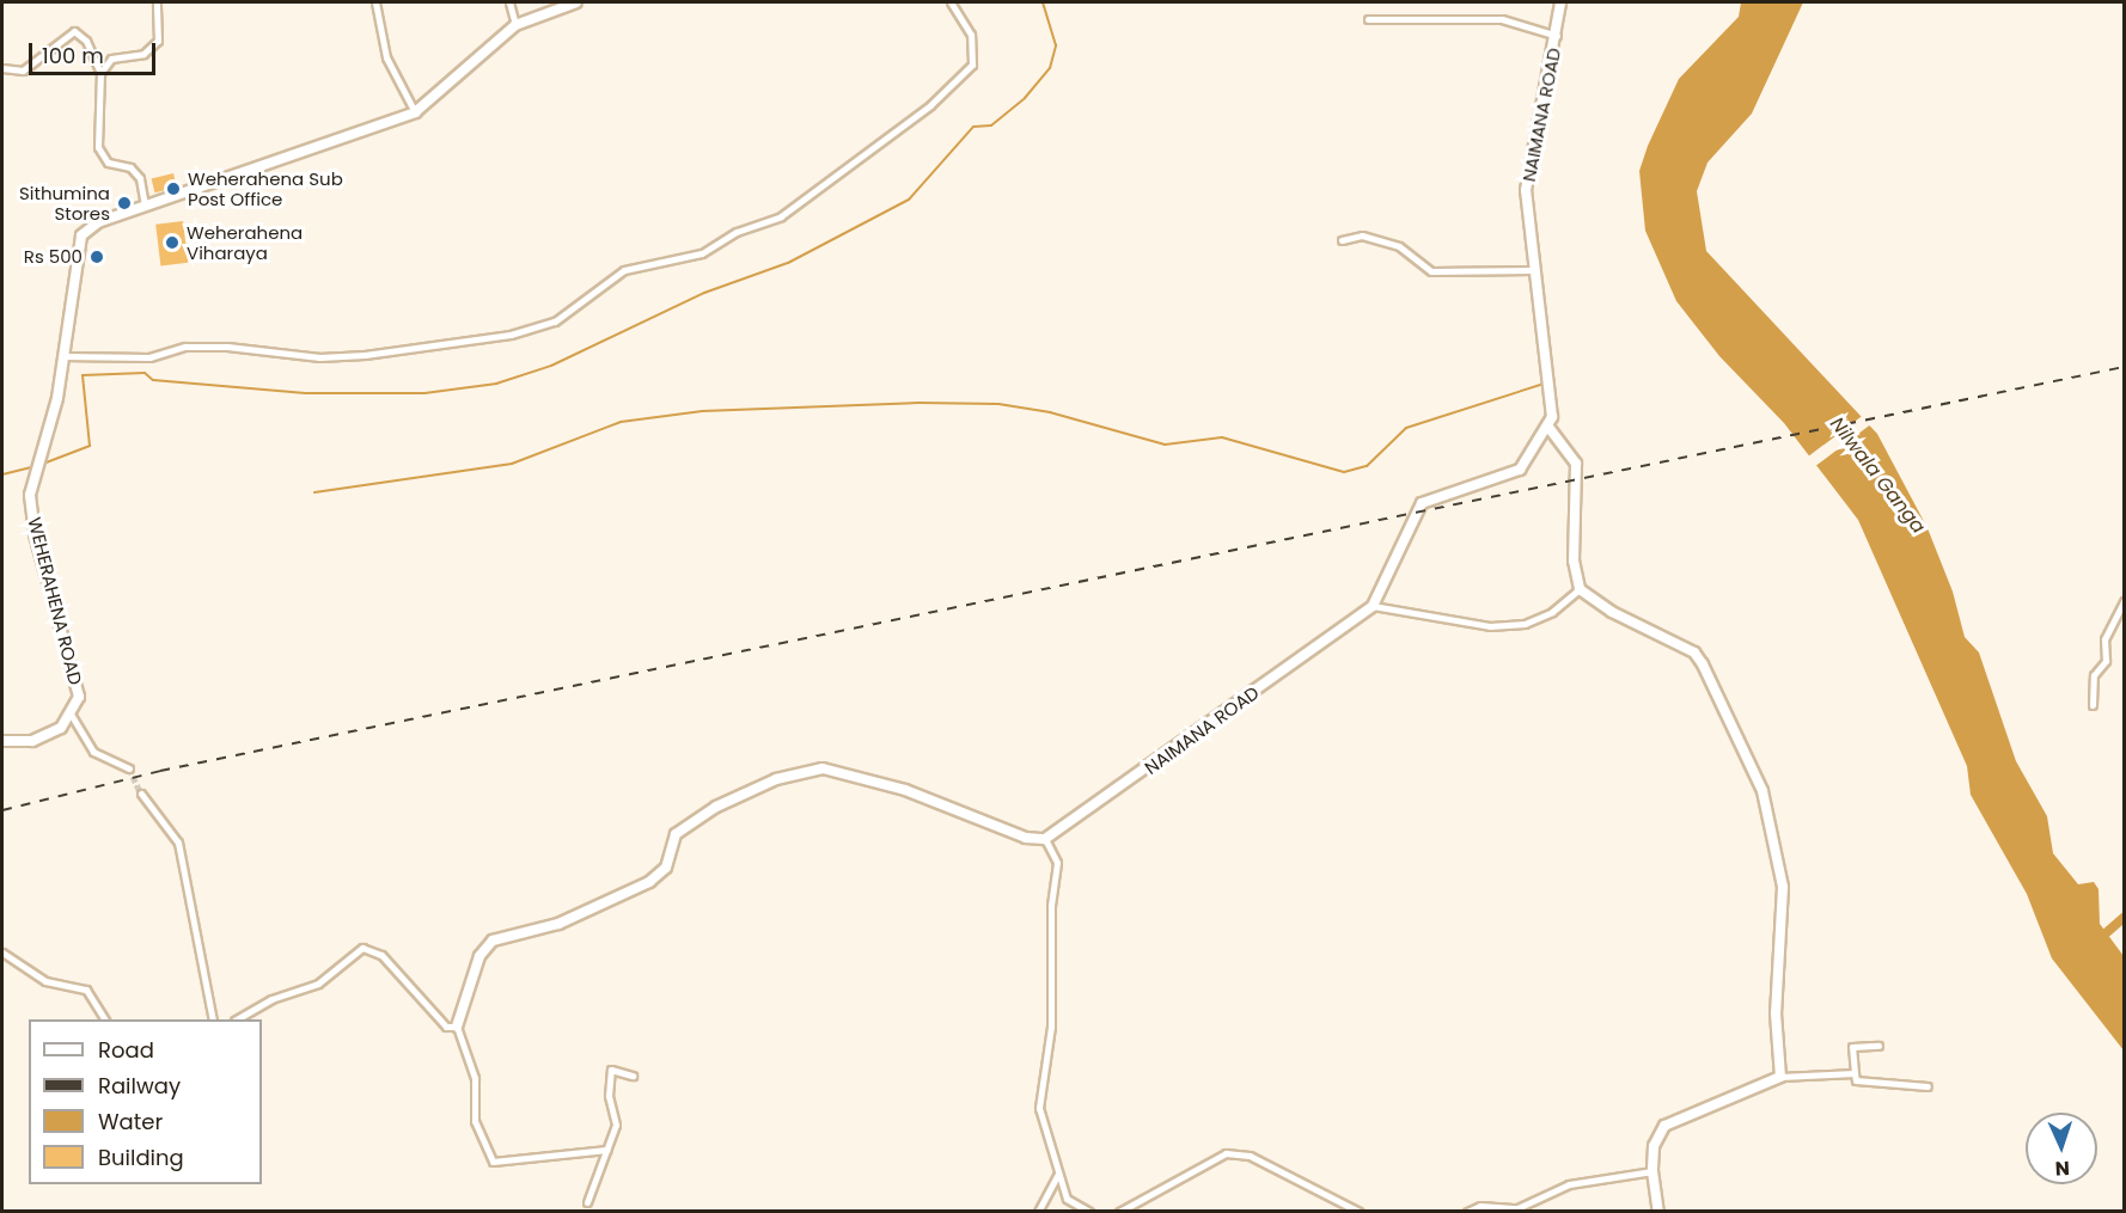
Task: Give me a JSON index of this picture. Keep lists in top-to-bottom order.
{
  "streets": {
    "main road": ["NAIMANA ROAD", "WEHERAHENA ROAD"]
  },
  "water": ["Nilwala Ganga"],
  "places": [
    "Weherahena Sub Post Office",
    "Sithumina Stores",
    "Weherahena Viharaya",
    "Rs 500"
  ],
  "legend": [
    "Road",
    "Railway",
    "Water",
    "Building"
  ],
  "scale_bar": "100 m",
  "north": "bottom"
}
